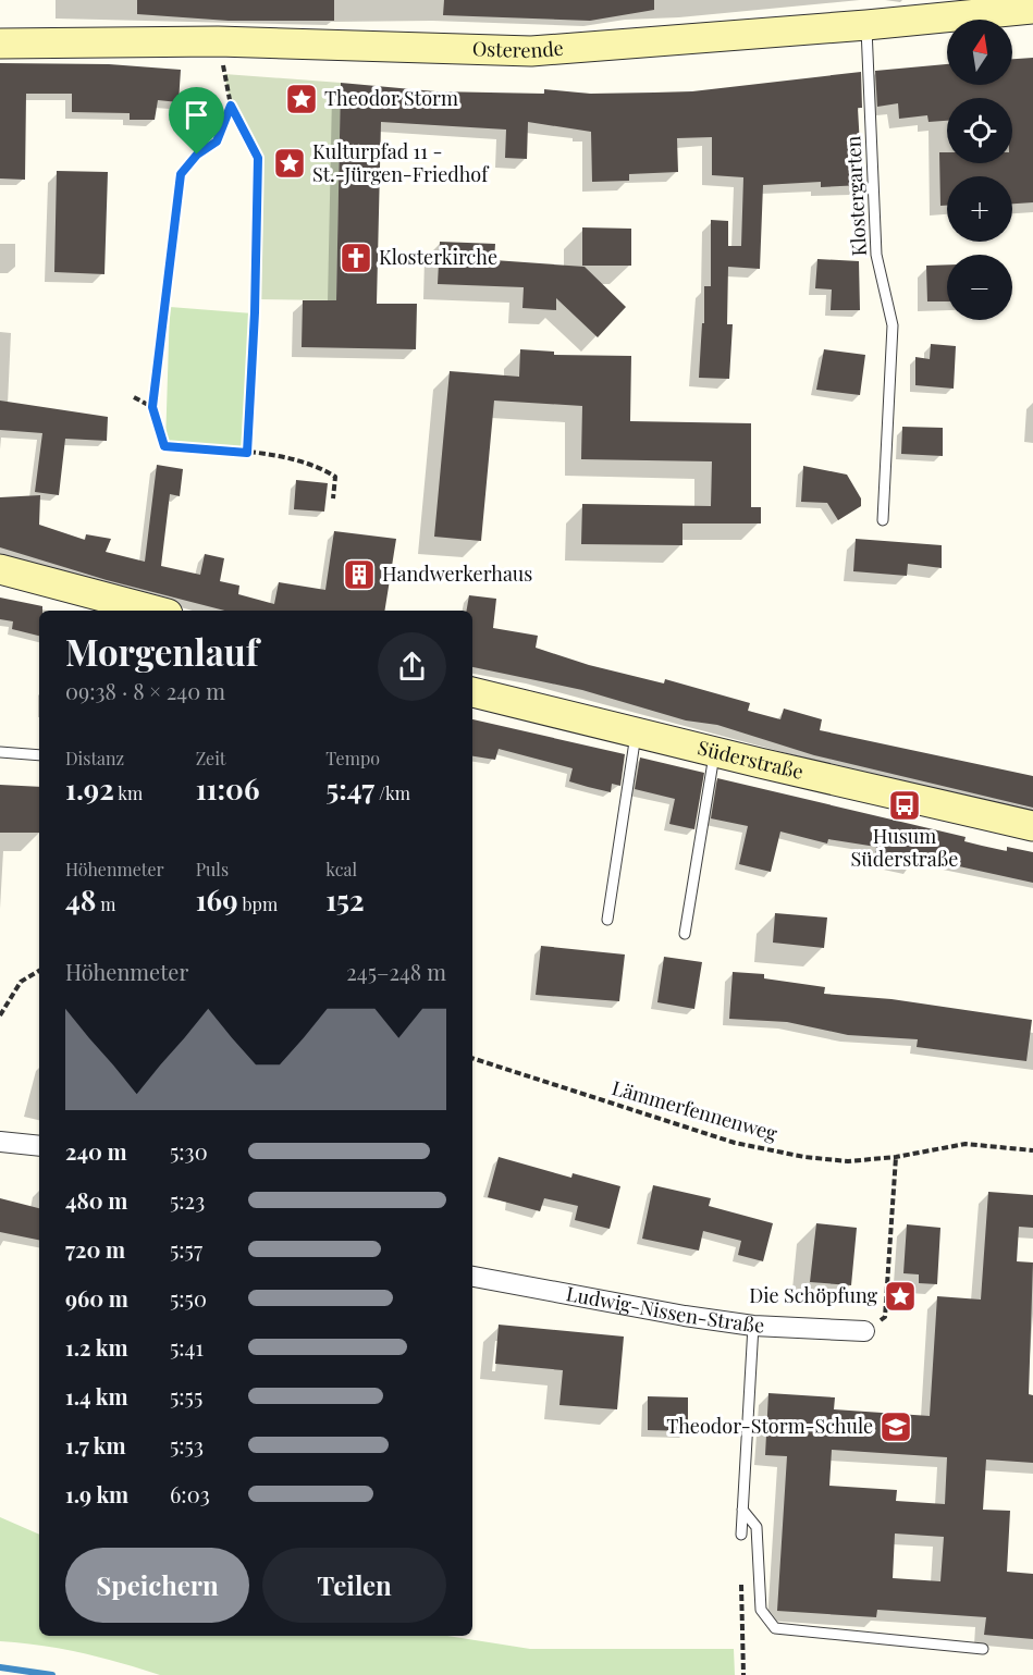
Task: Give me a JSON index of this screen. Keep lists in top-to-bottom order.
{
  "streets": {
    "main road": ["Osterende", "Süderstraße"],
    "street": ["Ludwig-Nissen-Straße"],
    "lane": ["Klostergarten"],
    "path": ["Lämmerfennenweg"]
  },
  "crossings": [
    ["Osterende", "Klostergarten"]
  ],
  "places": {
    "place": ["Theodor Storm", "Kulturpfad 11 - St.-Jürgen-Friedhof", "Die Schöpfung"],
    "church": ["Klosterkirche"],
    "building": ["Handwerkerhaus"],
    "bus stop": ["Husum Süderstraße"],
    "school or university": ["Theodor-Storm-Schule"]
  },
  "north": "top",
  "page": {
    "map_buttons": ["+", "−"],
    "heading": ["Morgenlauf", "09:38 · 8 × 240 m"],
    "stats": [
      ["Distanz", "1.92 km"],
      ["Zeit", "11:06"],
      ["Tempo", "5:47 /km"],
      ["Höhenmeter", "48 m"],
      ["Puls", "169 bpm"],
      ["kcal", "152"]
    ],
    "chart": ["Höhenmeter", "245–248 m"],
    "list": [
      {
        "name": "240 m",
        "note": "5:30"
      },
      {
        "name": "480 m",
        "note": "5:23"
      },
      {
        "name": "720 m",
        "note": "5:57"
      },
      {
        "name": "960 m",
        "note": "5:50"
      },
      {
        "name": "1.2 km",
        "note": "5:41"
      },
      {
        "name": "1.4 km",
        "note": "5:55"
      },
      {
        "name": "1.7 km",
        "note": "5:53"
      },
      {
        "name": "1.9 km",
        "note": "6:03"
      }
    ],
    "buttons": ["Speichern", "Teilen"]
  }
}
